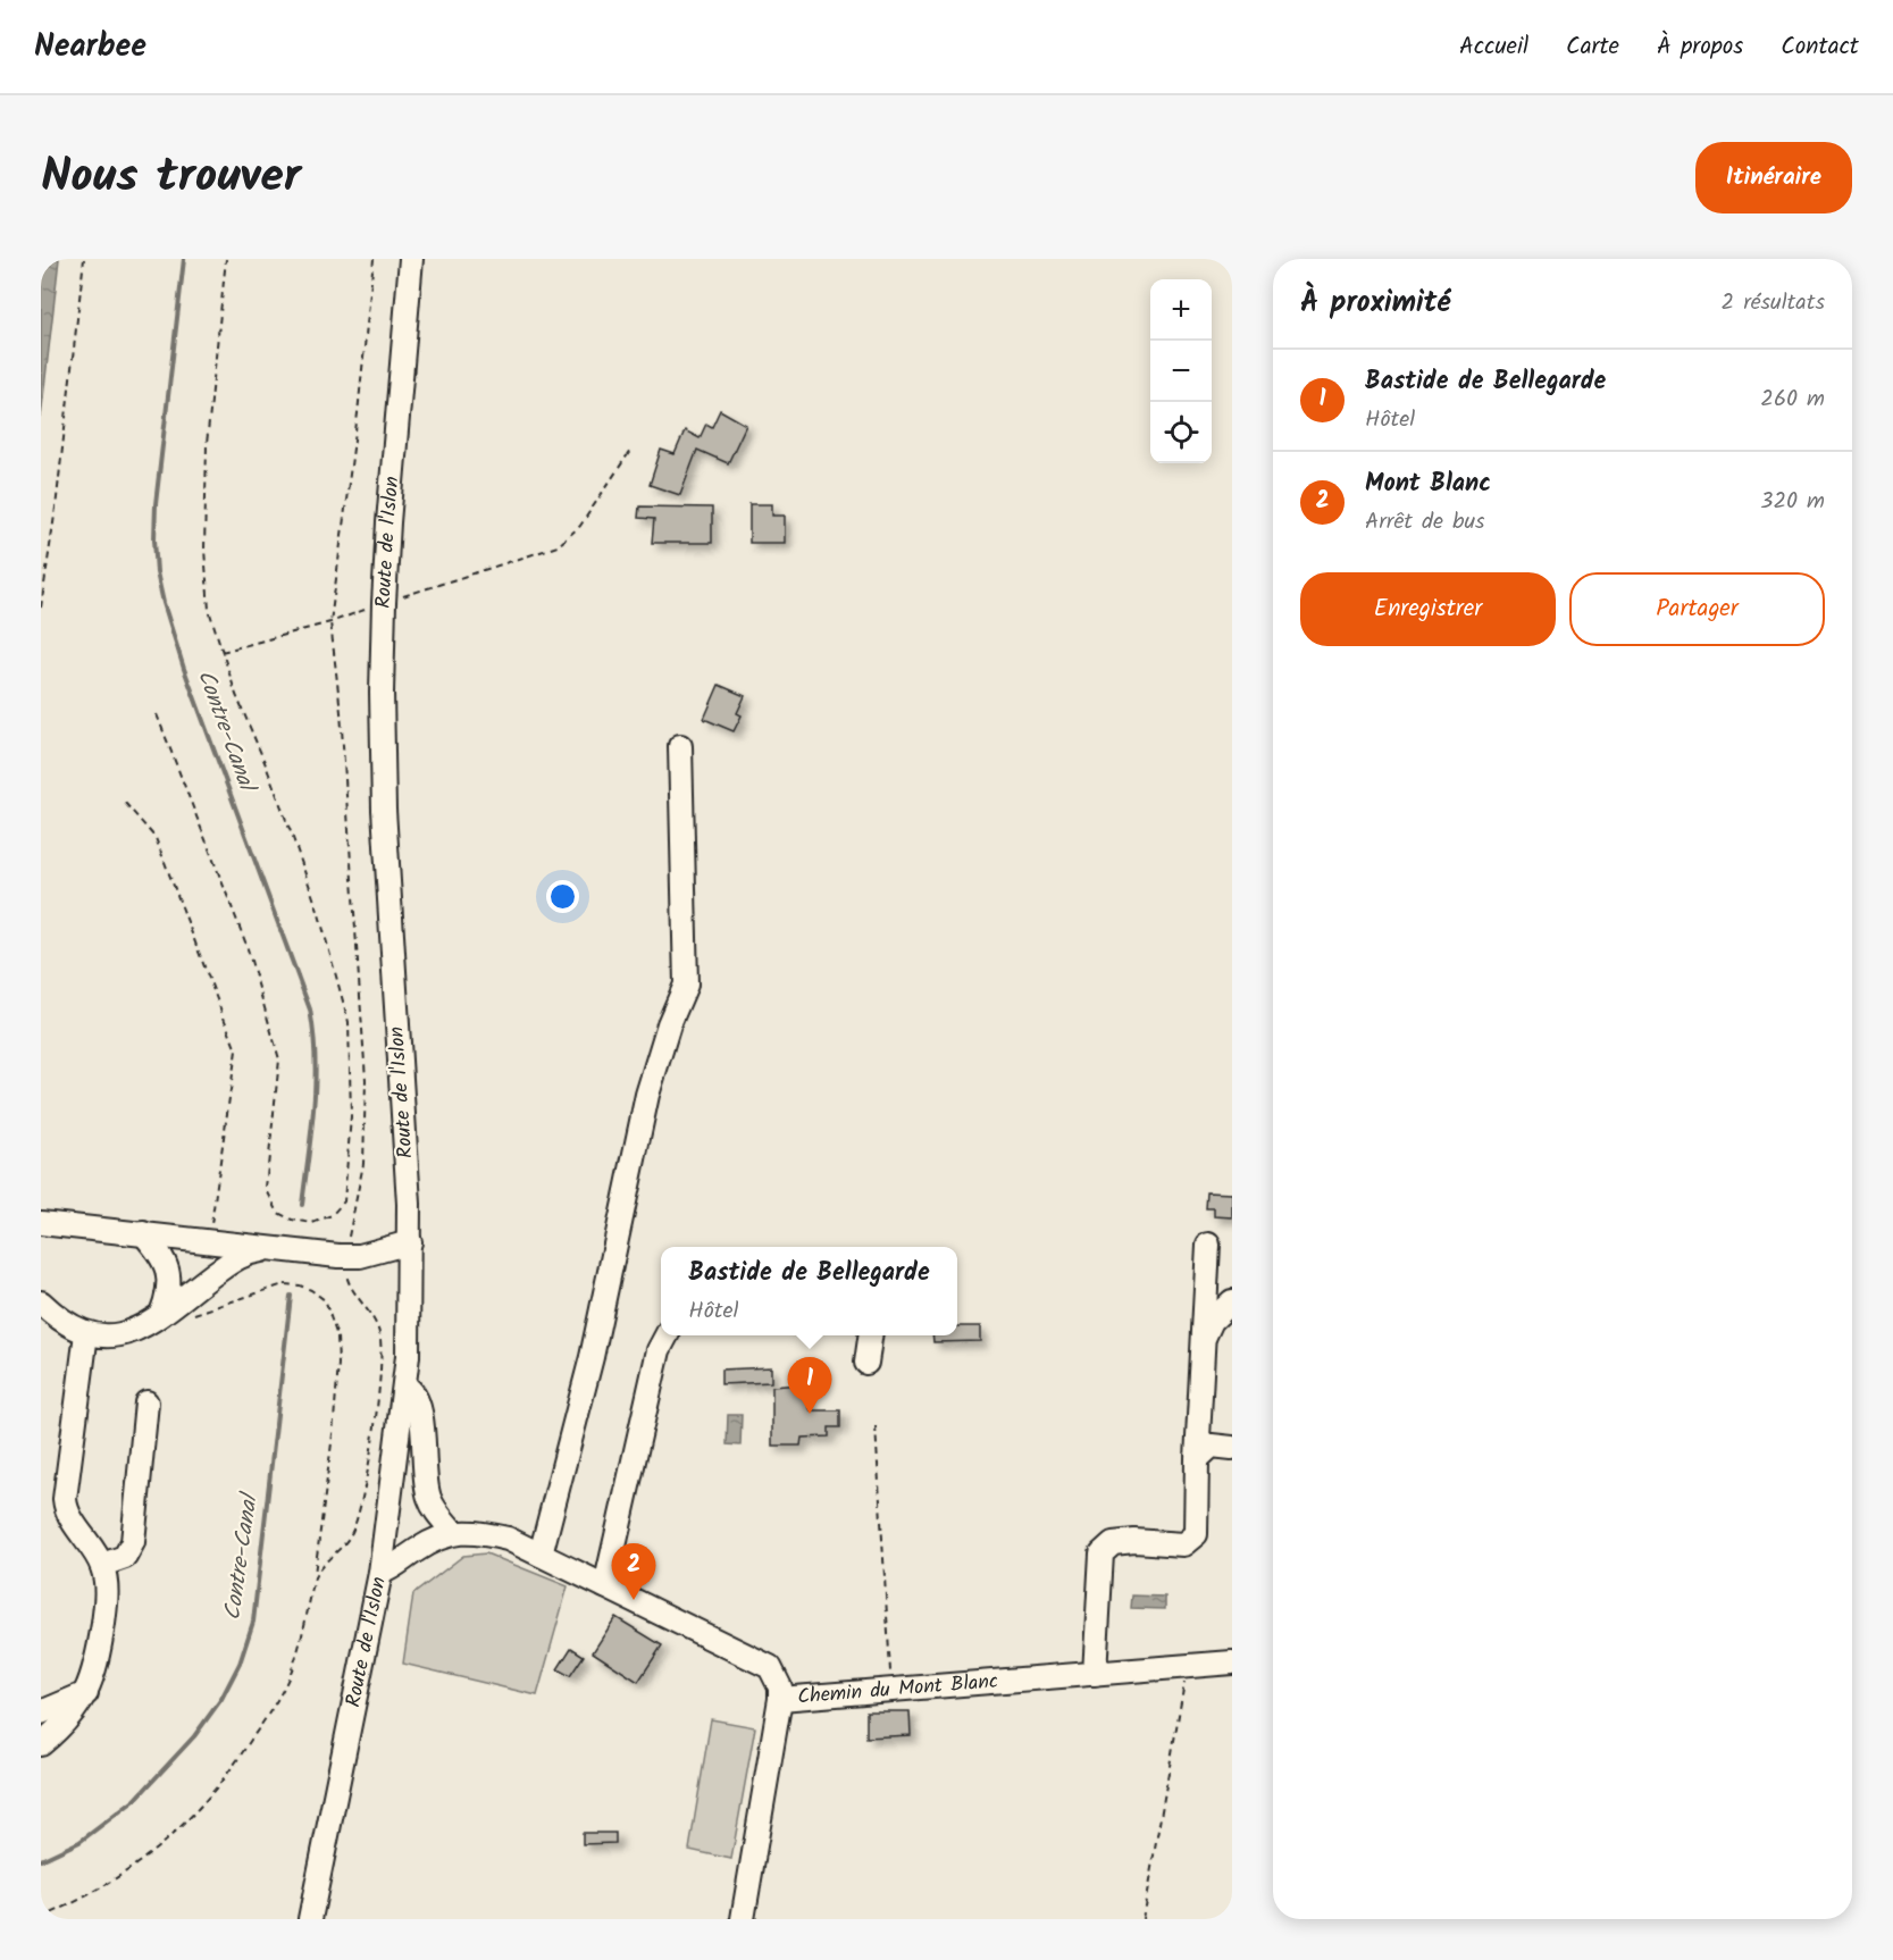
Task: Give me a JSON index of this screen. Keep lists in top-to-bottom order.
{
  "streets": {
    "street": ["Route de l'Islon", "Chemin du Mont Blanc"]
  },
  "crossings": [
    ["Route de l'Islon", "Chemin du Mont Blanc"]
  ],
  "water": ["Contre-Canal"],
  "page": {
    "header": "Nearbee",
    "nav": [
      "Accueil",
      "Carte",
      "À propos",
      "Contact"
    ],
    "title": "Nous trouver",
    "buttons": [
      "Itinéraire",
      ["Enregistrer", "Partager"]
    ],
    "heading": ["À proximité", "2 résultats"],
    "map_buttons": ["+", "−"],
    "list": [
      {
        "mark": "1",
        "name": "Bastide de Bellegarde",
        "note": "Hôtel",
        "value": "260 m"
      },
      {
        "mark": "2",
        "name": "Mont Blanc",
        "note": "Arrêt de bus",
        "value": "320 m"
      }
    ],
    "popup": ["Bastide de Bellegarde", "Hôtel"],
    "pins": ["1", "2"]
  }
}
